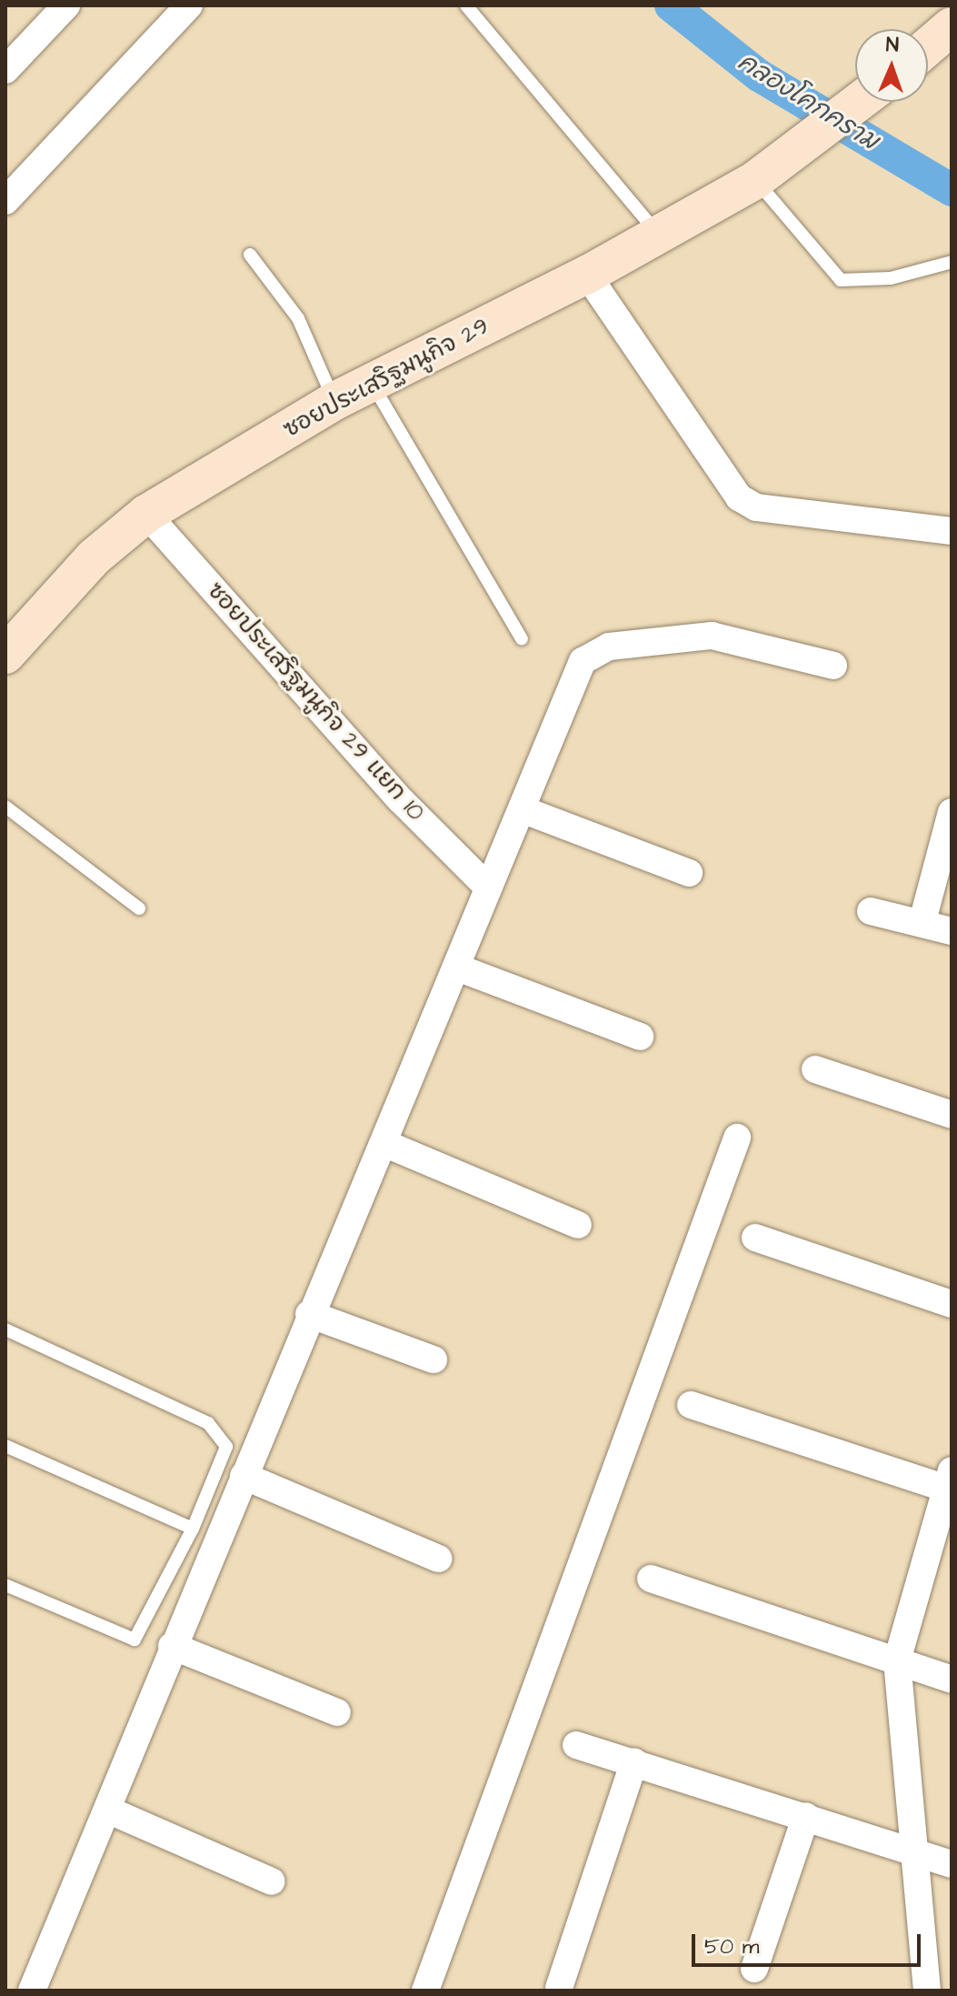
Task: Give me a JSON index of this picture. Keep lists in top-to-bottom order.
{
  "streets": {
    "street": ["ซอยประเสริฐมนูกิจ 29", "ซอยประเสริฐมนูกิจ 29 แยก 10"]
  },
  "crossings": [
    ["ซอยประเสริฐมนูกิจ 29", "ซอยประเสริฐมนูกิจ 29 แยก 10"]
  ],
  "water": ["คลองโคกคราม"],
  "scale_bar": "50 m",
  "north": "top"
}
